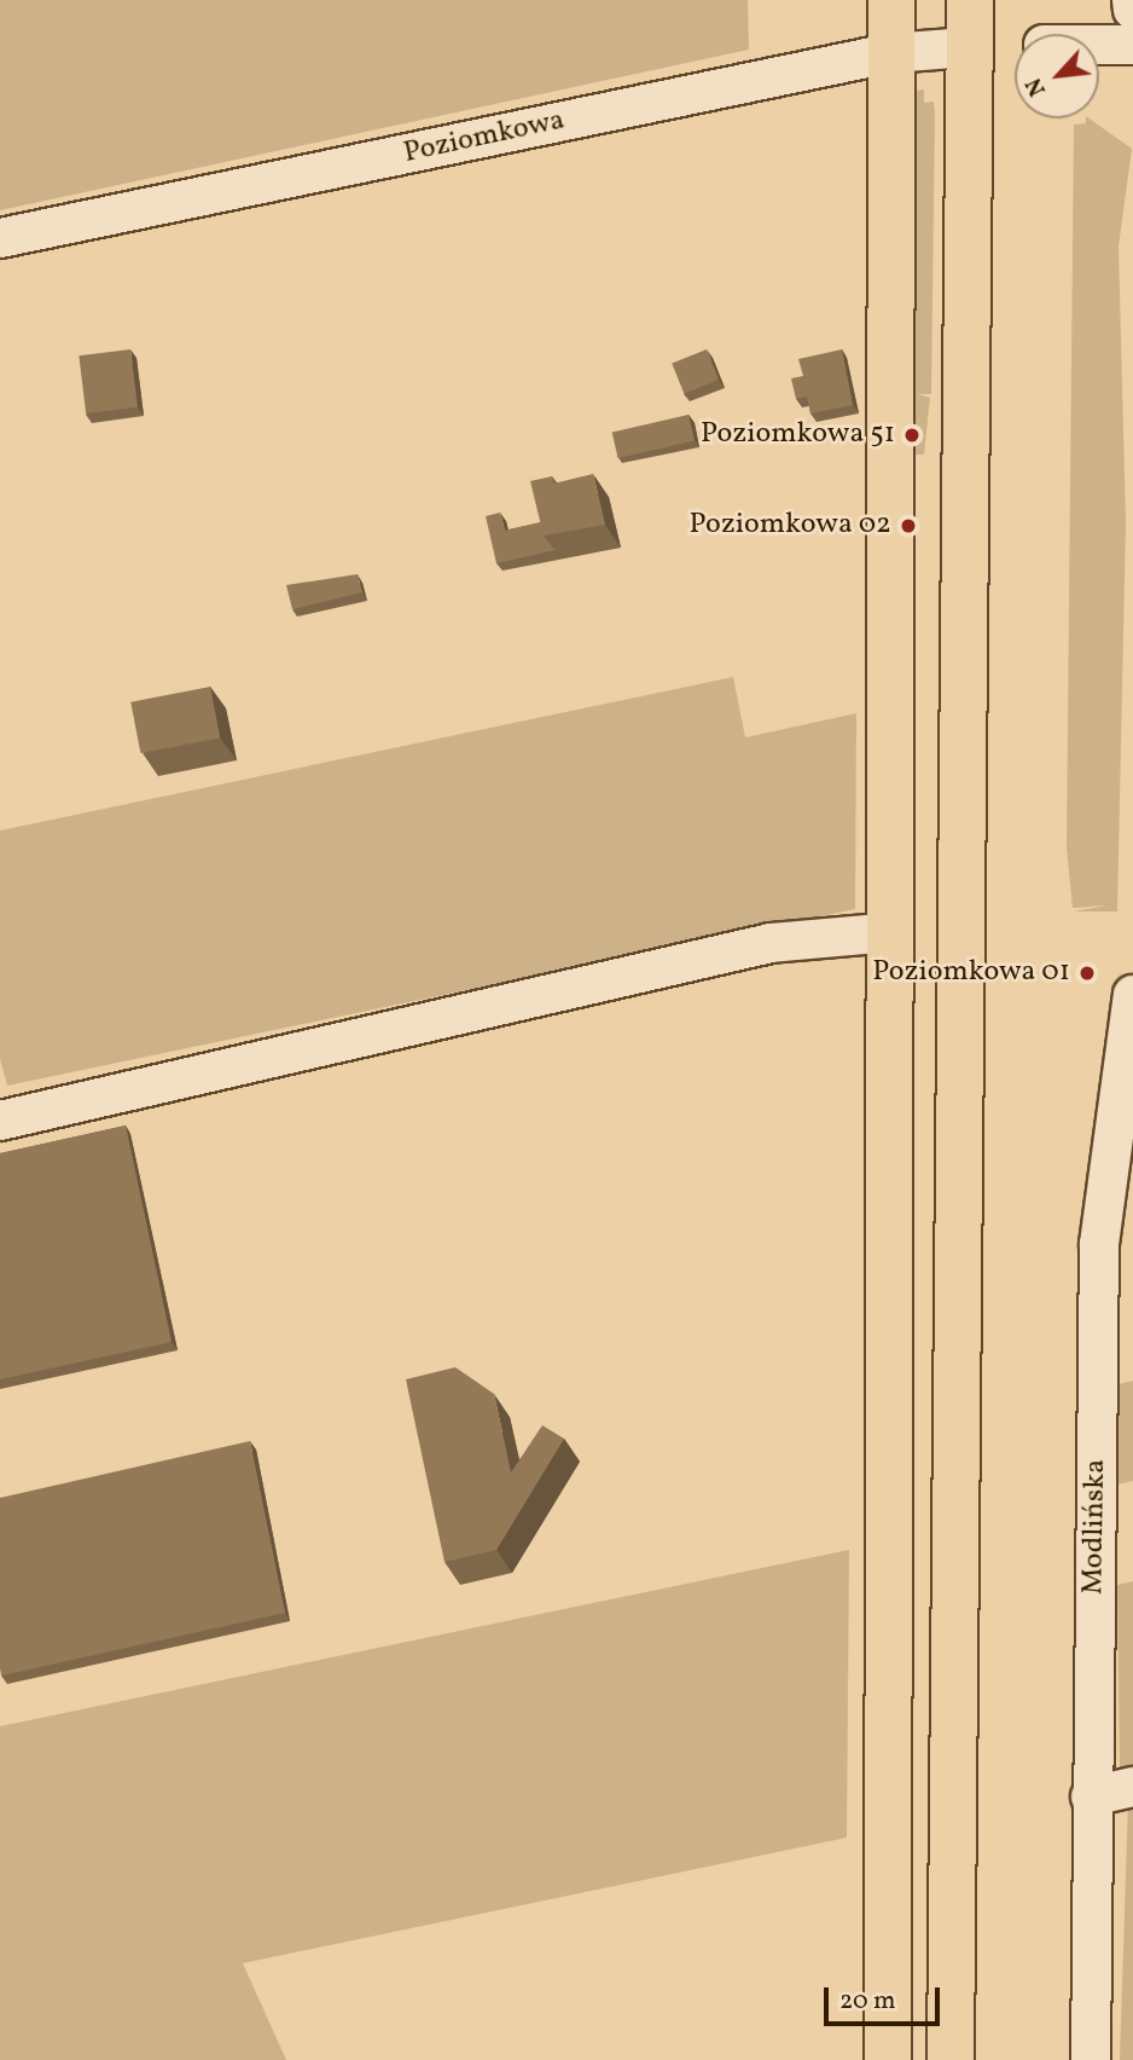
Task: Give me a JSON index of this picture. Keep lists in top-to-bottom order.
{
  "streets": {
    "street": ["Poziomkowa", "Modlińska"]
  },
  "places": ["Poziomkowa 51", "Poziomkowa 02", "Poziomkowa 01"],
  "scale_bar": "20 m",
  "north": "bottom left"
}
